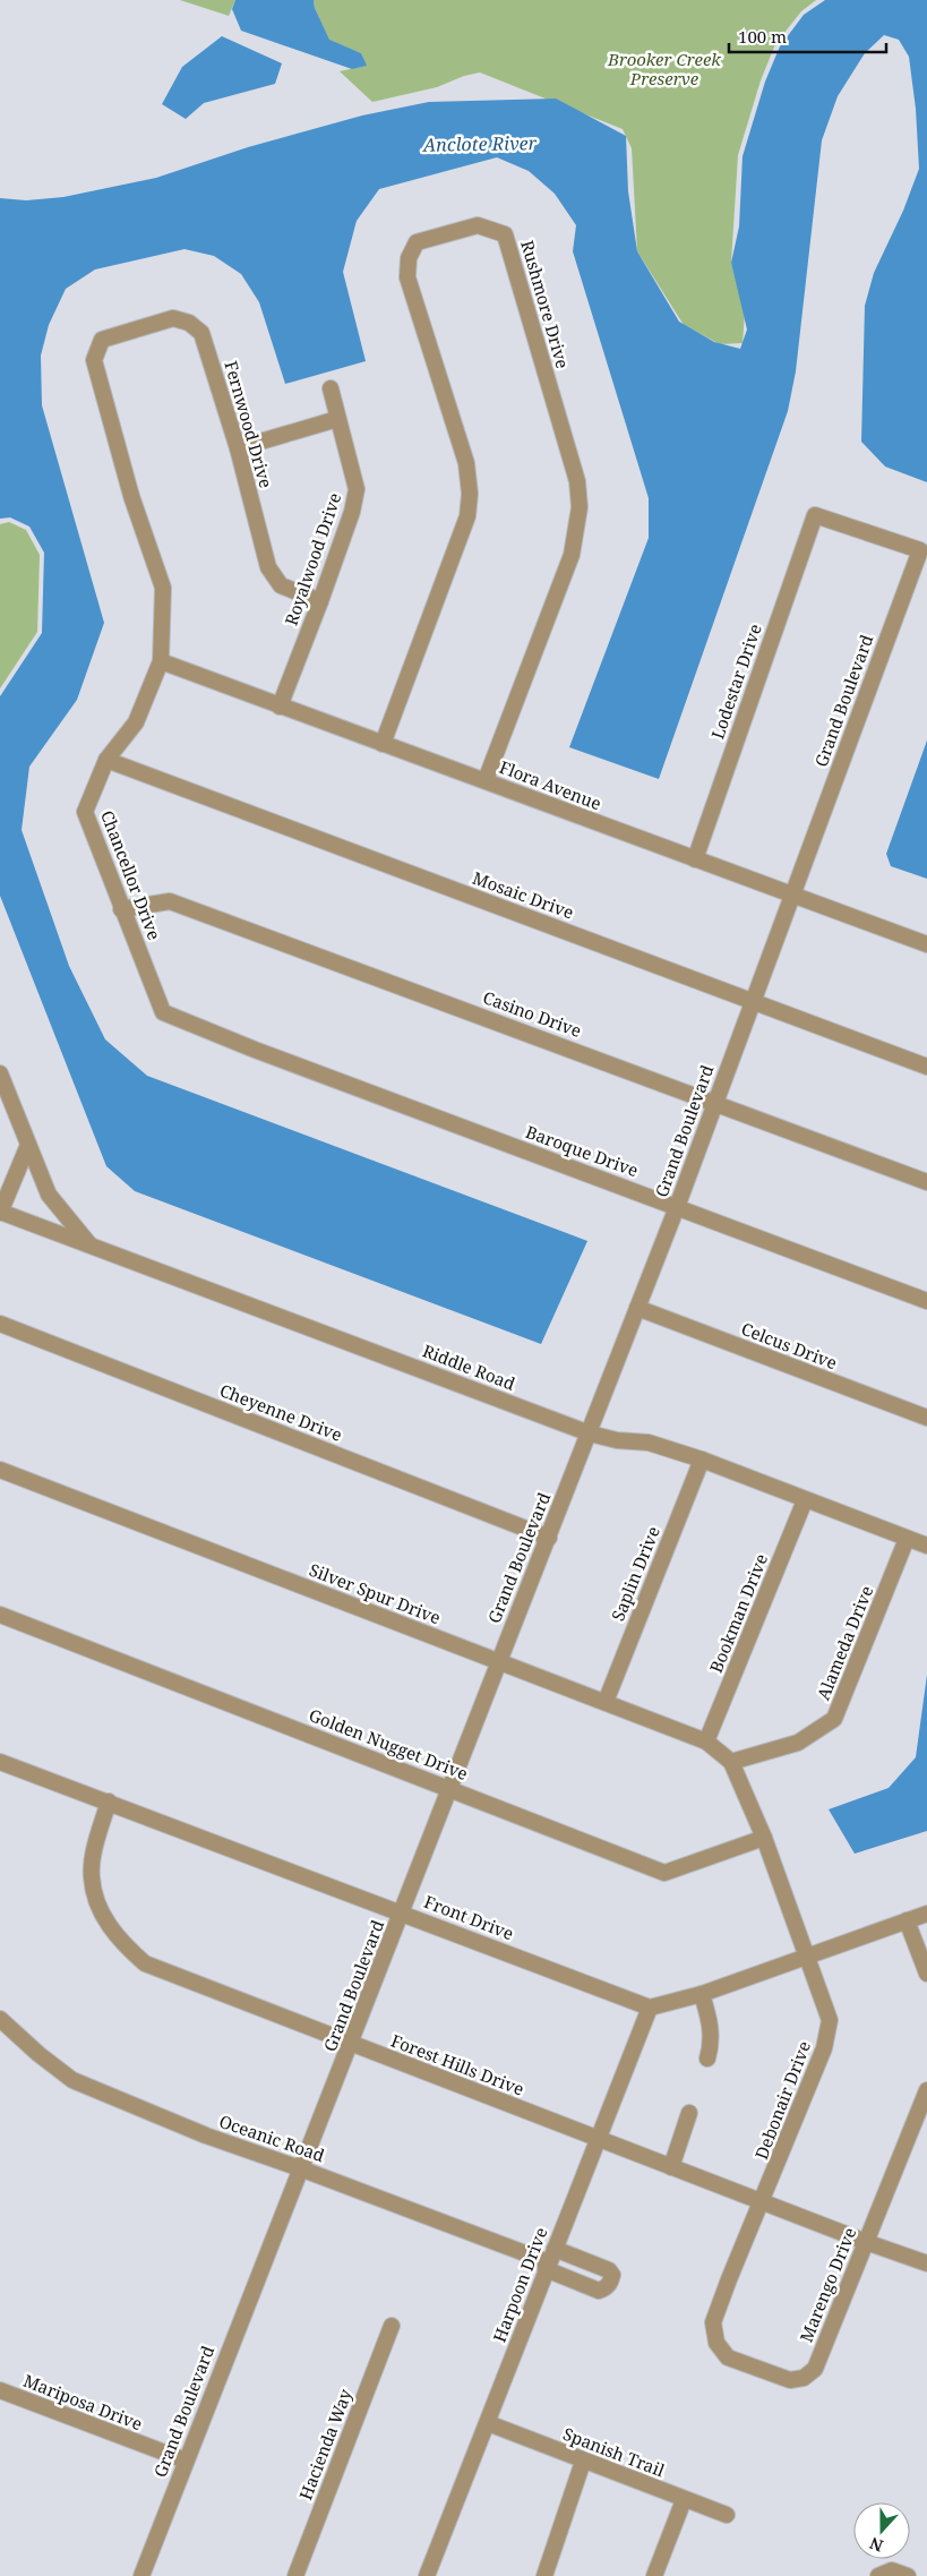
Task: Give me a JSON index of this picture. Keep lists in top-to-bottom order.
{
  "streets": {
    "street": [
      "Rushmore Drive",
      "Fernwood Drive",
      "Royalwood Drive",
      "Lodestar Drive",
      "Grand Boulevard",
      "Flora Avenue",
      "Chancellor Drive",
      "Mosaic Drive",
      "Casino Drive",
      "Baroque Drive",
      "Celcus Drive",
      "Riddle Road",
      "Cheyenne Drive",
      "Saplin Drive",
      "Silver Spur Drive",
      "Bookman Drive",
      "Alameda Drive",
      "Golden Nugget Drive",
      "Front Drive",
      "Forest Hills Drive",
      "Debonair Drive",
      "Oceanic Road",
      "Harpoon Drive",
      "Marengo Drive",
      "Mariposa Drive",
      "Hacienda Way",
      "Spanish Trail"
    ]
  },
  "crossings": [
    ["Rushmore Drive", "Flora Avenue"],
    ["Fernwood Drive", "Royalwood Drive"],
    ["Fernwood Drive", "Chancellor Drive"],
    ["Royalwood Drive", "Flora Avenue"],
    ["Lodestar Drive", "Grand Boulevard"],
    ["Lodestar Drive", "Flora Avenue"],
    ["Grand Boulevard", "Flora Avenue"],
    ["Grand Boulevard", "Mosaic Drive"],
    ["Grand Boulevard", "Casino Drive"],
    ["Grand Boulevard", "Baroque Drive"],
    ["Grand Boulevard", "Celcus Drive"],
    ["Grand Boulevard", "Riddle Road"],
    ["Grand Boulevard", "Cheyenne Drive"],
    ["Grand Boulevard", "Silver Spur Drive"],
    ["Grand Boulevard", "Golden Nugget Drive"],
    ["Grand Boulevard", "Front Drive"],
    ["Grand Boulevard", "Forest Hills Drive"],
    ["Grand Boulevard", "Oceanic Road"],
    ["Grand Boulevard", "Mariposa Drive"],
    ["Flora Avenue", "Chancellor Drive"],
    ["Chancellor Drive", "Mosaic Drive"],
    ["Chancellor Drive", "Casino Drive"],
    ["Chancellor Drive", "Baroque Drive"],
    ["Riddle Road", "Saplin Drive"],
    ["Riddle Road", "Bookman Drive"],
    ["Riddle Road", "Alameda Drive"],
    ["Saplin Drive", "Silver Spur Drive"],
    ["Silver Spur Drive", "Bookman Drive"],
    ["Silver Spur Drive", "Alameda Drive"],
    ["Silver Spur Drive", "Debonair Drive"],
    ["Alameda Drive", "Debonair Drive"],
    ["Golden Nugget Drive", "Debonair Drive"],
    ["Front Drive", "Forest Hills Drive"],
    ["Front Drive", "Harpoon Drive"],
    ["Forest Hills Drive", "Debonair Drive"],
    ["Forest Hills Drive", "Harpoon Drive"],
    ["Forest Hills Drive", "Marengo Drive"],
    ["Debonair Drive", "Marengo Drive"],
    ["Oceanic Road", "Harpoon Drive"],
    ["Harpoon Drive", "Spanish Trail"]
  ],
  "water": ["Anclote River"],
  "parks": ["Brooker Creek Preserve"],
  "scale_bar": "100 m",
  "north": "bottom"
}
